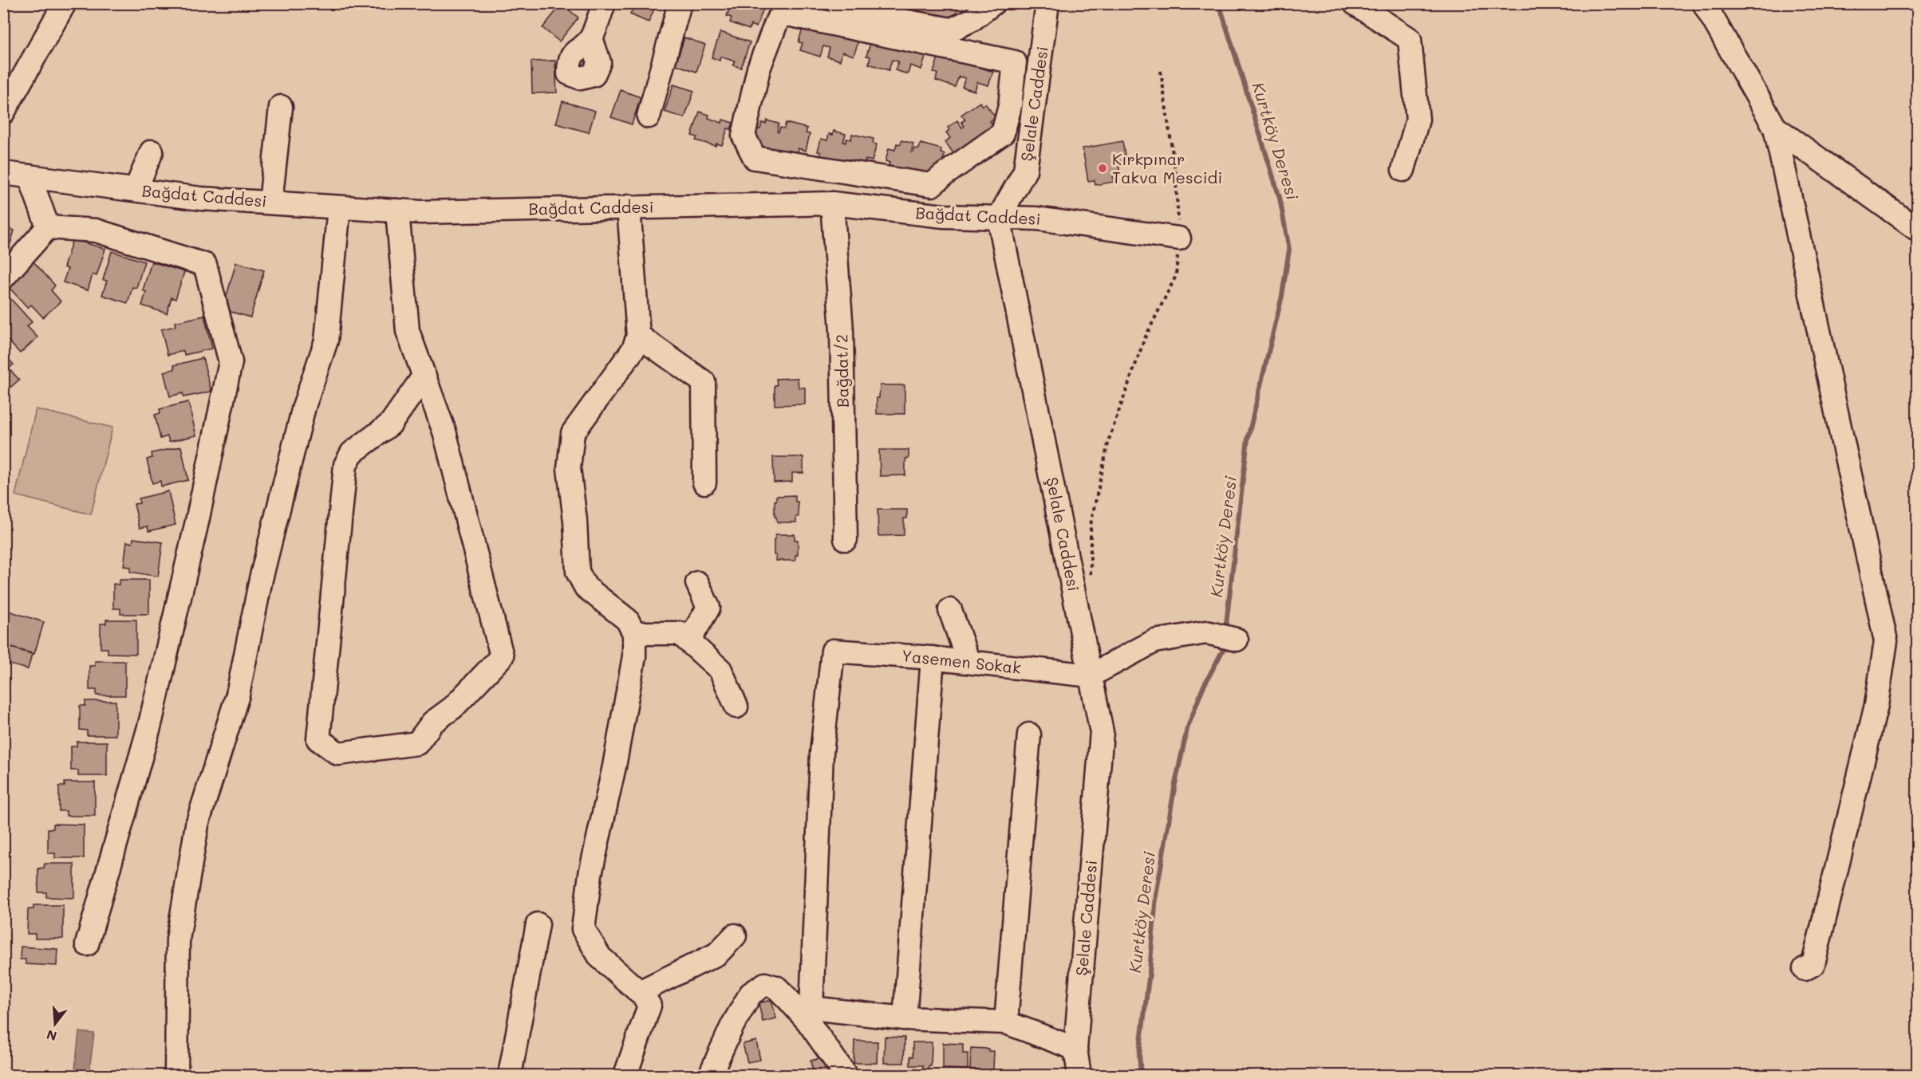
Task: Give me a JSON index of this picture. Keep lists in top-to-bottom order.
{
  "streets": {
    "street": [
      "Şelale Caddesi",
      "Bağdat Caddesi",
      "Bağdat/2",
      "Yasemen Sokak"
    ]
  },
  "crossings": [
    ["Şelale Caddesi", "Bağdat Caddesi"],
    ["Şelale Caddesi", "Yasemen Sokak"],
    ["Bağdat Caddesi", "Bağdat/2"]
  ],
  "water": ["Kurtköy Deresi"],
  "places": ["Kırkpınar Takva Mescidi"],
  "north": "bottom"
}
